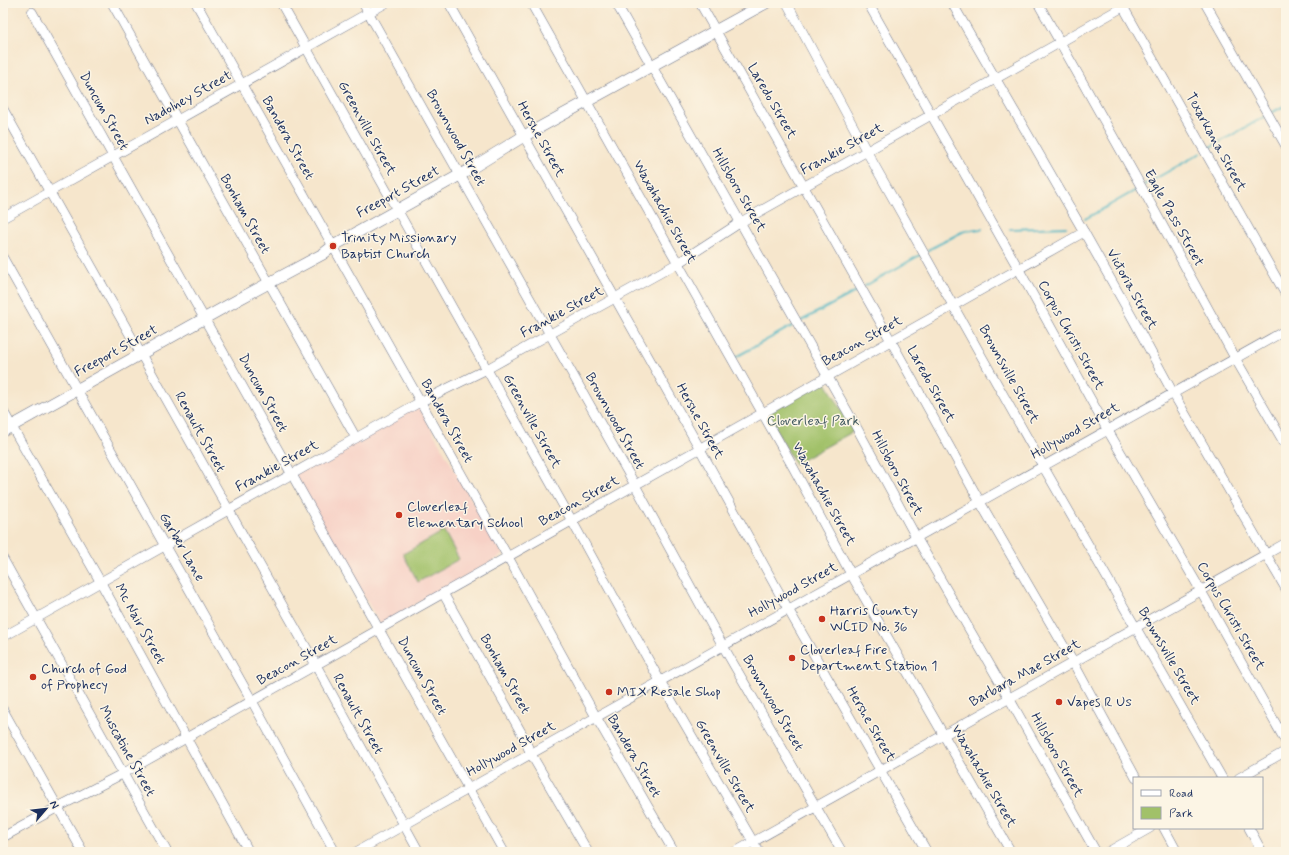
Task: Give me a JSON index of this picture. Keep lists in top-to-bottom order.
{
  "streets": {
    "main road": ["Freeport Street"],
    "street": [
      "Nadolney Street",
      "Laredo Street",
      "Duncum Street",
      "Greenville Street",
      "Bandera Street",
      "Brownwood Street",
      "Hershe Street",
      "Texarkana Street",
      "Frankie Street",
      "Hillsboro Street",
      "Waxahachie Street",
      "Bonham Street",
      "Eagle Pass Street",
      "Victoria Street",
      "Corpus Christi Street",
      "Beacon Street",
      "Brownsville Street",
      "Hollywood Street",
      "Renault Street",
      "Garber Lane",
      "Mc Nair Street",
      "Barbara Mae Street",
      "Muscatine Street"
    ]
  },
  "crossings": [
    ["Nadolney Street", "Duncum Street"],
    ["Nadolney Street", "Greenville Street"],
    ["Nadolney Street", "Bandera Street"],
    ["Nadolney Street", "Brownwood Street"],
    ["Nadolney Street", "Bonham Street"],
    ["Nadolney Street", "Renault Street"],
    ["Laredo Street", "Frankie Street"],
    ["Laredo Street", "Freeport Street"],
    ["Laredo Street", "Beacon Street"],
    ["Laredo Street", "Hollywood Street"],
    ["Laredo Street", "Barbara Mae Street"],
    ["Duncum Street", "Frankie Street"],
    ["Duncum Street", "Freeport Street"],
    ["Duncum Street", "Beacon Street"],
    ["Duncum Street", "Hollywood Street"],
    ["Greenville Street", "Frankie Street"],
    ["Greenville Street", "Freeport Street"],
    ["Greenville Street", "Beacon Street"],
    ["Greenville Street", "Hollywood Street"],
    ["Greenville Street", "Barbara Mae Street"],
    ["Bandera Street", "Frankie Street"],
    ["Bandera Street", "Freeport Street"],
    ["Bandera Street", "Beacon Street"],
    ["Bandera Street", "Hollywood Street"],
    ["Brownwood Street", "Frankie Street"],
    ["Brownwood Street", "Freeport Street"],
    ["Brownwood Street", "Beacon Street"],
    ["Brownwood Street", "Hollywood Street"],
    ["Brownwood Street", "Barbara Mae Street"],
    ["Hershe Street", "Frankie Street"],
    ["Hershe Street", "Freeport Street"],
    ["Hershe Street", "Beacon Street"],
    ["Hershe Street", "Hollywood Street"],
    ["Hershe Street", "Barbara Mae Street"],
    ["Texarkana Street", "Frankie Street"],
    ["Frankie Street", "Hillsboro Street"],
    ["Frankie Street", "Waxahachie Street"],
    ["Frankie Street", "Bonham Street"],
    ["Frankie Street", "Eagle Pass Street"],
    ["Frankie Street", "Victoria Street"],
    ["Frankie Street", "Corpus Christi Street"],
    ["Frankie Street", "Brownsville Street"],
    ["Frankie Street", "Renault Street"],
    ["Frankie Street", "Garber Lane"],
    ["Frankie Street", "Mc Nair Street"],
    ["Frankie Street", "Muscatine Street"],
    ["Hillsboro Street", "Freeport Street"],
    ["Hillsboro Street", "Beacon Street"],
    ["Hillsboro Street", "Hollywood Street"],
    ["Hillsboro Street", "Barbara Mae Street"],
    ["Freeport Street", "Waxahachie Street"],
    ["Freeport Street", "Bonham Street"],
    ["Freeport Street", "Renault Street"],
    ["Freeport Street", "Garber Lane"],
    ["Freeport Street", "Mc Nair Street"],
    ["Waxahachie Street", "Beacon Street"],
    ["Waxahachie Street", "Hollywood Street"],
    ["Waxahachie Street", "Barbara Mae Street"],
    ["Bonham Street", "Beacon Street"],
    ["Bonham Street", "Hollywood Street"],
    ["Eagle Pass Street", "Hollywood Street"],
    ["Victoria Street", "Beacon Street"],
    ["Victoria Street", "Hollywood Street"],
    ["Victoria Street", "Barbara Mae Street"],
    ["Corpus Christi Street", "Beacon Street"],
    ["Corpus Christi Street", "Hollywood Street"],
    ["Corpus Christi Street", "Barbara Mae Street"],
    ["Beacon Street", "Brownsville Street"],
    ["Beacon Street", "Renault Street"],
    ["Beacon Street", "Garber Lane"],
    ["Beacon Street", "Mc Nair Street"],
    ["Beacon Street", "Muscatine Street"],
    ["Brownsville Street", "Hollywood Street"],
    ["Brownsville Street", "Barbara Mae Street"],
    ["Hollywood Street", "Renault Street"]
  ],
  "parks": ["Cloverleaf Park"],
  "places": [
    "Trinity Missionary Baptist Church",
    "Cloverleaf Elementary School",
    "Harris County WCID No. 36",
    "Cloverleaf Fire Department Station 1",
    "Church of God of Prophecy",
    "MIX Resale Shop",
    "Vapes R Us"
  ],
  "legend": ["Road", "Park"],
  "north": "top right"
}
